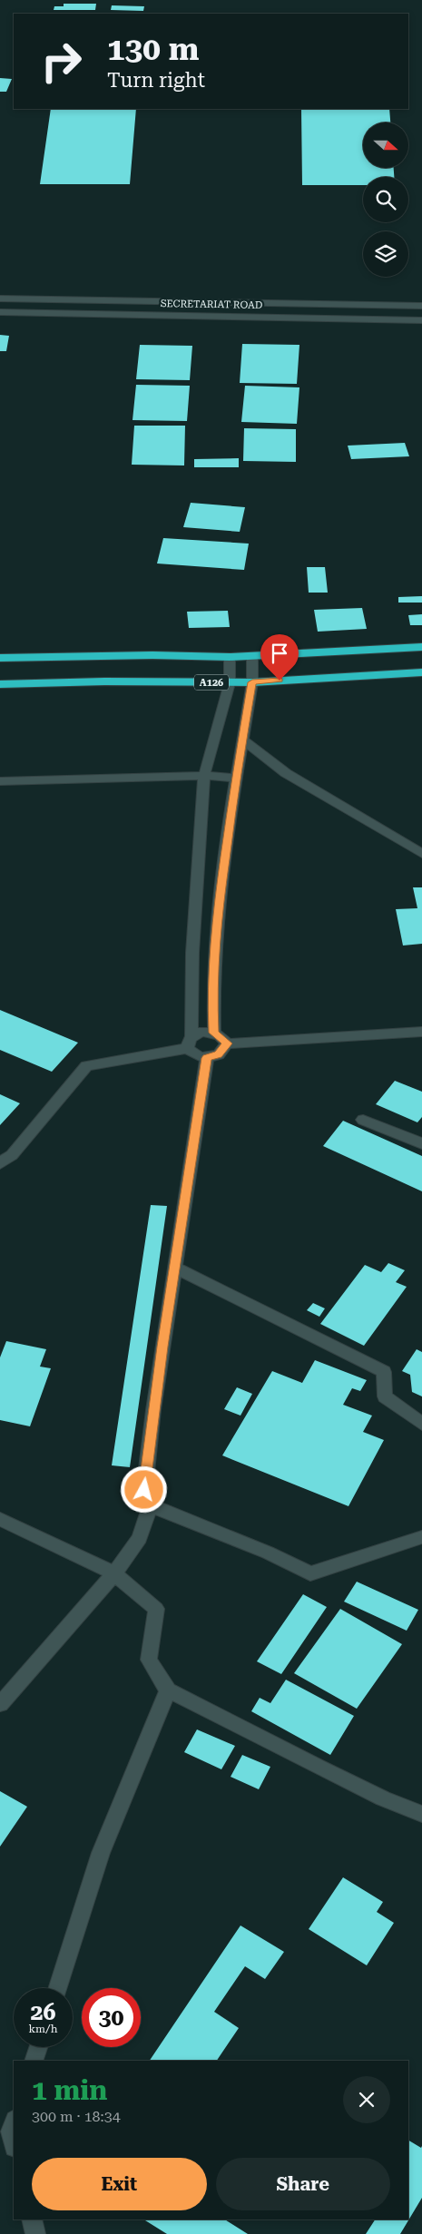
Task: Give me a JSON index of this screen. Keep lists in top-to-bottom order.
{
  "streets": {
    "highway": ["A126"],
    "street": ["SECRETARIAT ROAD"]
  },
  "north": "right",
  "page": {
    "turn": ["130 m", "Turn right"],
    "speed": "26 km/h",
    "limit": "30",
    "heading": ["1 min", "300 m · 18:34"],
    "buttons": ["Exit", "Share"]
  }
}
